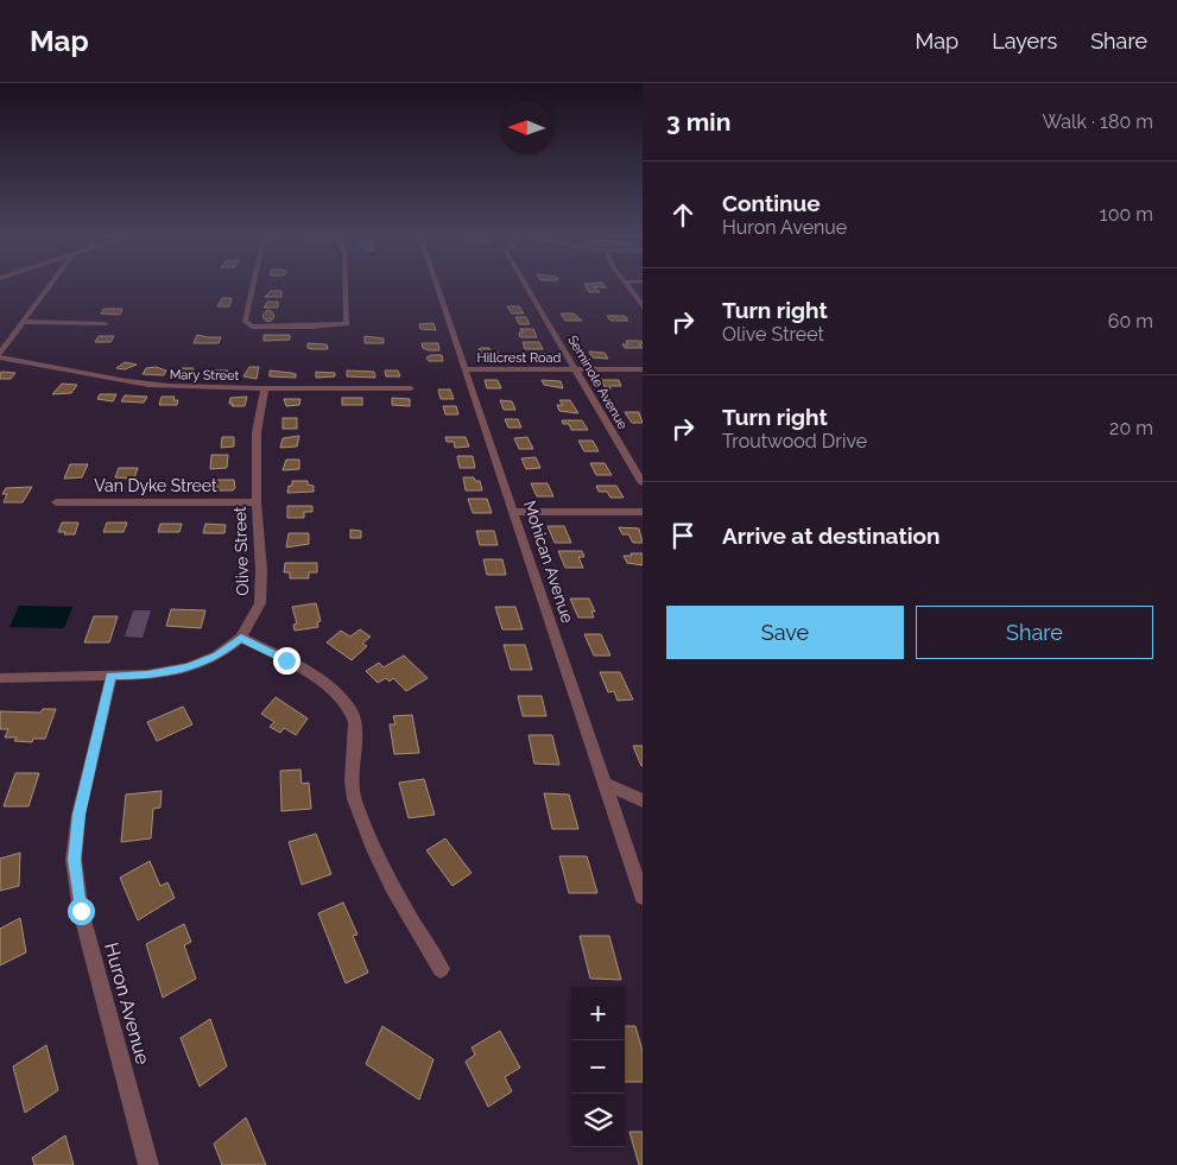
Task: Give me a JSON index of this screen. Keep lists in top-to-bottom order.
{
  "streets": {
    "street": [
      "Hillcrest Road",
      "Mary Street",
      "Seminole Avenue",
      "Van Dyke Street",
      "Olive Street",
      "Mohican Avenue",
      "Huron Avenue"
    ]
  },
  "crossings": [
    ["Hillcrest Road", "Seminole Avenue"],
    ["Hillcrest Road", "Mohican Avenue"],
    ["Mary Street", "Olive Street"],
    ["Van Dyke Street", "Olive Street"],
    ["Olive Street", "Huron Avenue"]
  ],
  "north": "left",
  "page": {
    "header": "Map",
    "nav": ["Map", "Layers", "Share"],
    "heading": ["3 min", "Walk · 180 m"],
    "list": [
      ["Continue", "Huron Avenue", "100 m"],
      ["Turn right", "Olive Street", "60 m"],
      ["Turn right", "Troutwood Drive", "20 m"],
      "Arrive at destination"
    ],
    "buttons": ["Save", "Share"],
    "map_buttons": ["+", "−"]
  }
}
